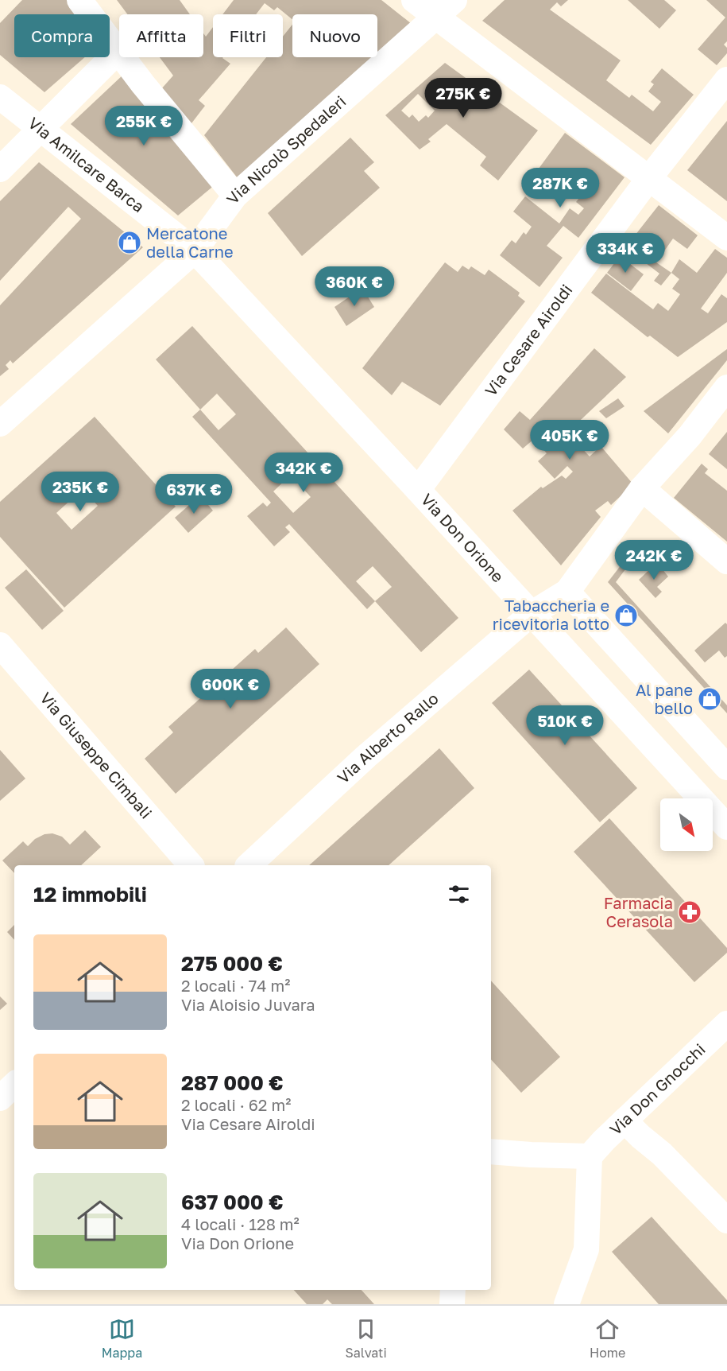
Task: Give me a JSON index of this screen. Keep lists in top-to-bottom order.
{
  "streets": {
    "street": [
      "Via Nicolò Spedaleri",
      "Via Amilcare Barca",
      "Via Cesare Airoldi",
      "Via Don Orione",
      "Via Alberto Rallo",
      "Via Giuseppe Cimbali",
      "Via Don Gnocchi"
    ]
  },
  "crossings": [
    ["Via Nicolò Spedaleri", "Via Amilcare Barca"],
    ["Via Nicolò Spedaleri", "Via Don Orione"],
    ["Via Amilcare Barca", "Via Don Orione"],
    ["Via Cesare Airoldi", "Via Don Orione"],
    ["Via Don Orione", "Via Alberto Rallo"]
  ],
  "places": {
    "shop": ["Mercatone della Carne", "Tabaccheria e ricevitoria lotto", "Al pane bello"],
    "pharmacy": ["Farmacia Cerasola"]
  },
  "north": "bottom right",
  "page": {
    "chip": [
      "Compra",
      "Affitta",
      "Filtri",
      "Nuovo"
    ],
    "price": [
      "275K €",
      "255K €",
      "287K €",
      "334K €",
      "360K €",
      "405K €",
      "342K €",
      "235K €",
      "637K €",
      "242K €",
      "600K €",
      "510K €"
    ],
    "heading": "12 immobili",
    "list": [
      {
        "name": "275 000 €",
        "note": "2 locali · 74 m² · Via Aloisio Juvara"
      },
      {
        "name": "287 000 €",
        "note": "2 locali · 62 m² · Via Cesare Airoldi"
      },
      {
        "name": "637 000 €",
        "note": "4 locali · 128 m² · Via Don Orione"
      }
    ],
    "tabs": ["Mappa", "Salvati", "Home"]
  }
}
